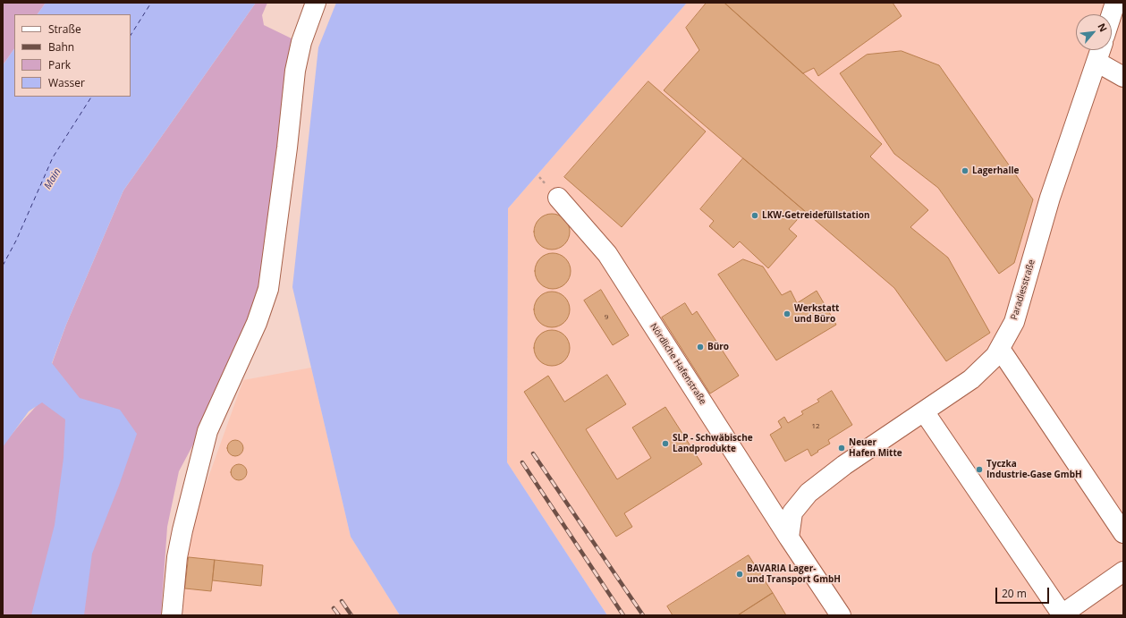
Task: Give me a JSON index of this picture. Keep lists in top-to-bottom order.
{
  "streets": {
    "street": ["Paradiesstraße", "Nördliche Hafenstraße"]
  },
  "crossings": [
    ["Paradiesstraße", "Nördliche Hafenstraße"]
  ],
  "water": ["Main"],
  "places": [
    "Lagerhalle",
    "LKW-Getreidefüllstation",
    "Werkstatt und Büro",
    "Büro",
    "SLP - Schwäbische Landprodukte",
    "Neuer Hafen Mitte",
    "Tyczka Industrie-Gase GmbH",
    "BAVARIA Lager- und Transport GmbH"
  ],
  "house_numbers": ["9", "12"],
  "legend": [
    "Straße",
    "Bahn",
    "Park",
    "Wasser"
  ],
  "scale_bar": "20 m",
  "north": "top right"
}
